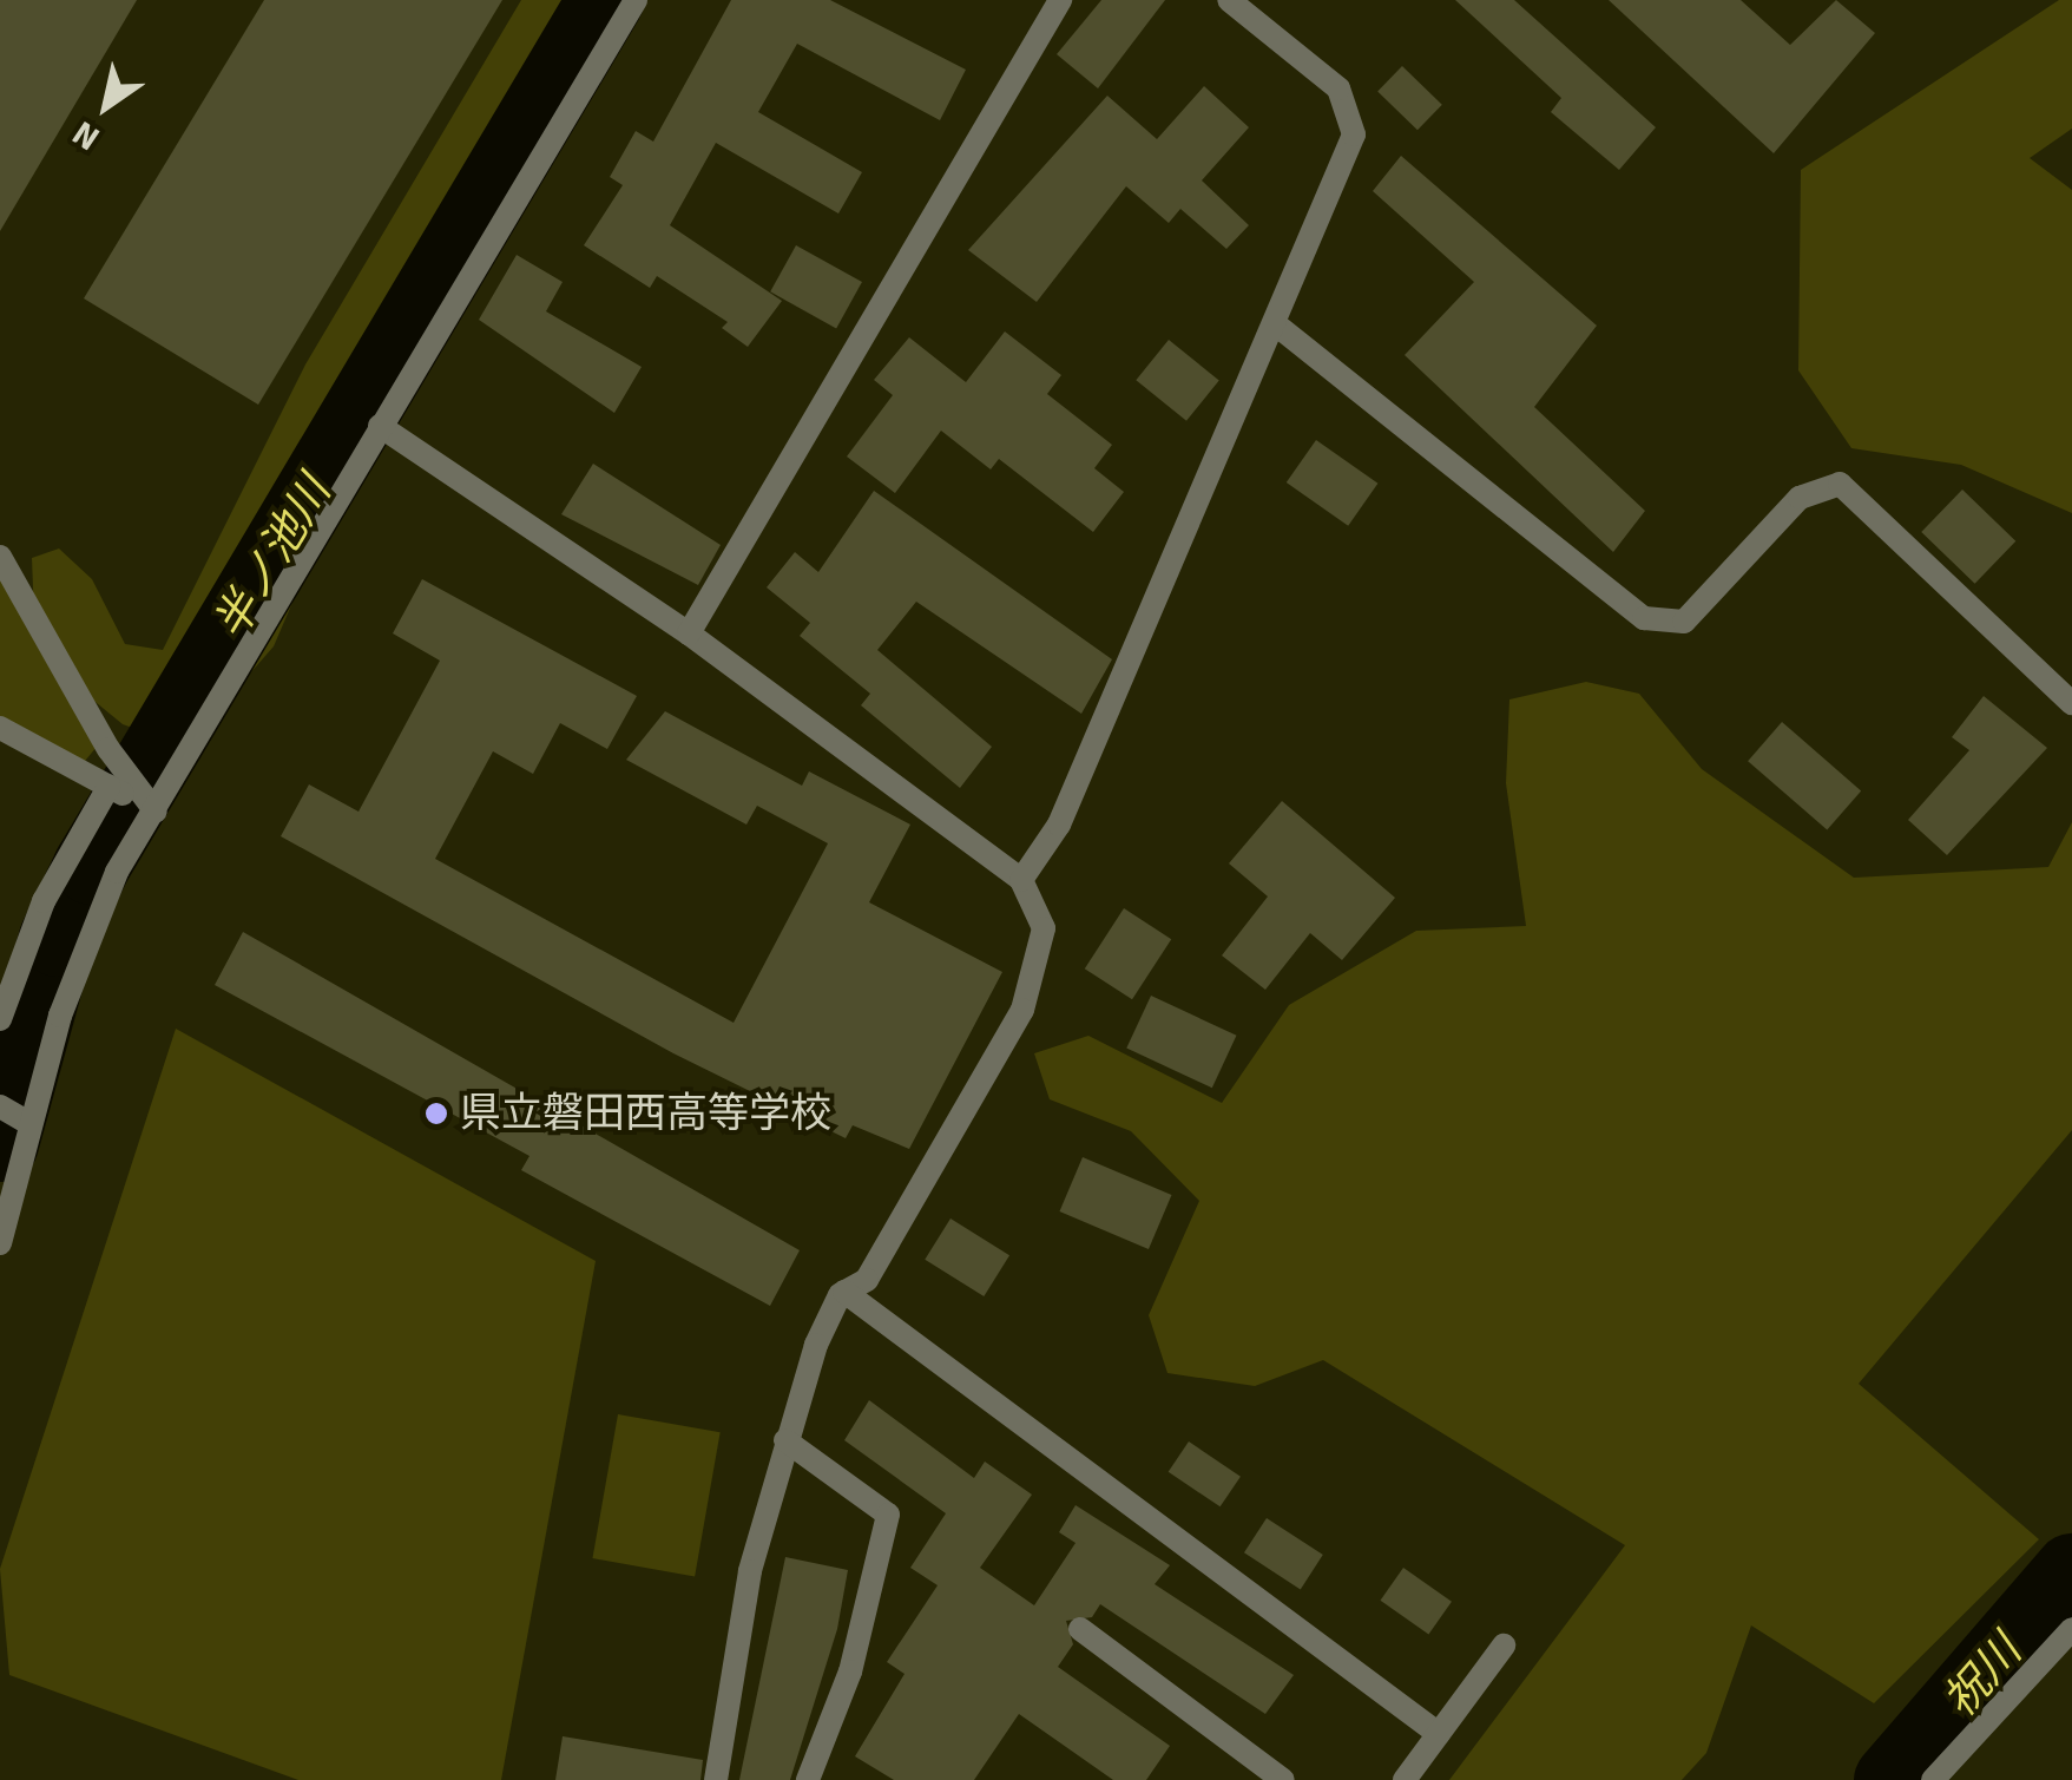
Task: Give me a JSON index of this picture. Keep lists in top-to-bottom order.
{
  "water": ["半ノ池川", "祝川"],
  "places": ["県立磐田西高等学校"],
  "north": "bottom left"
}
